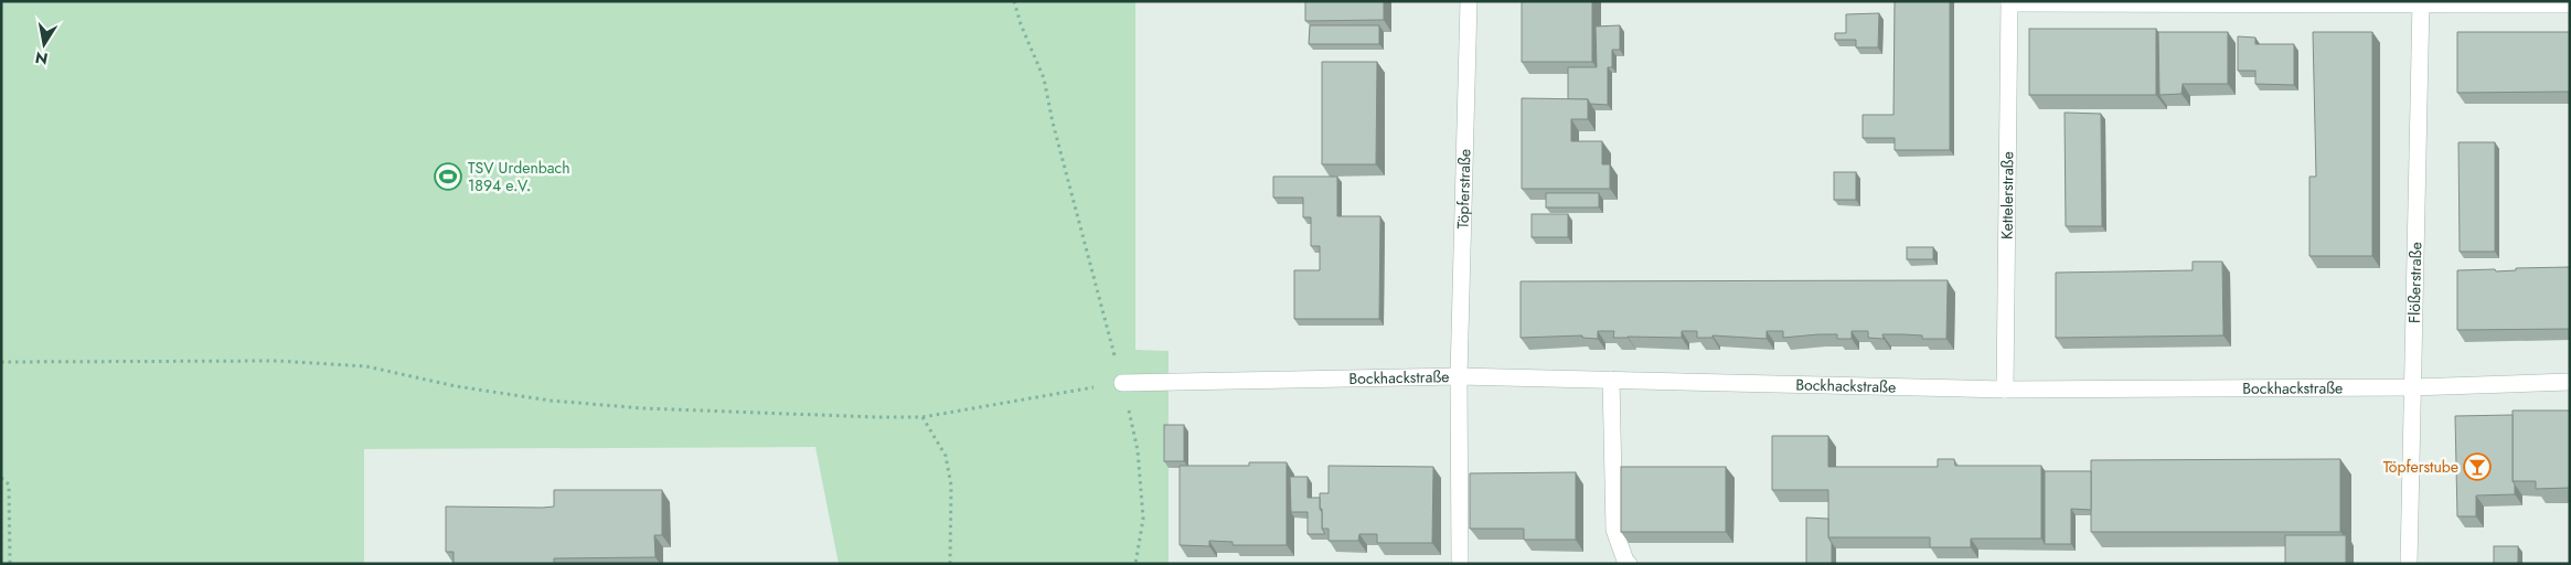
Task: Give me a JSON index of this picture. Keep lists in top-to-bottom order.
{
  "streets": {
    "street": [
      "Töpferstraße",
      "Kettelerstraße",
      "Flößerstraße",
      "Bockhackstraße"
    ]
  },
  "crossings": [
    ["Töpferstraße", "Bockhackstraße"],
    ["Kettelerstraße", "Bockhackstraße"],
    ["Flößerstraße", "Bockhackstraße"]
  ],
  "places": {
    "sports": ["TSV Urdenbach 1894 e.V."],
    "bar": ["Töpferstube"]
  },
  "north": "bottom"
}
